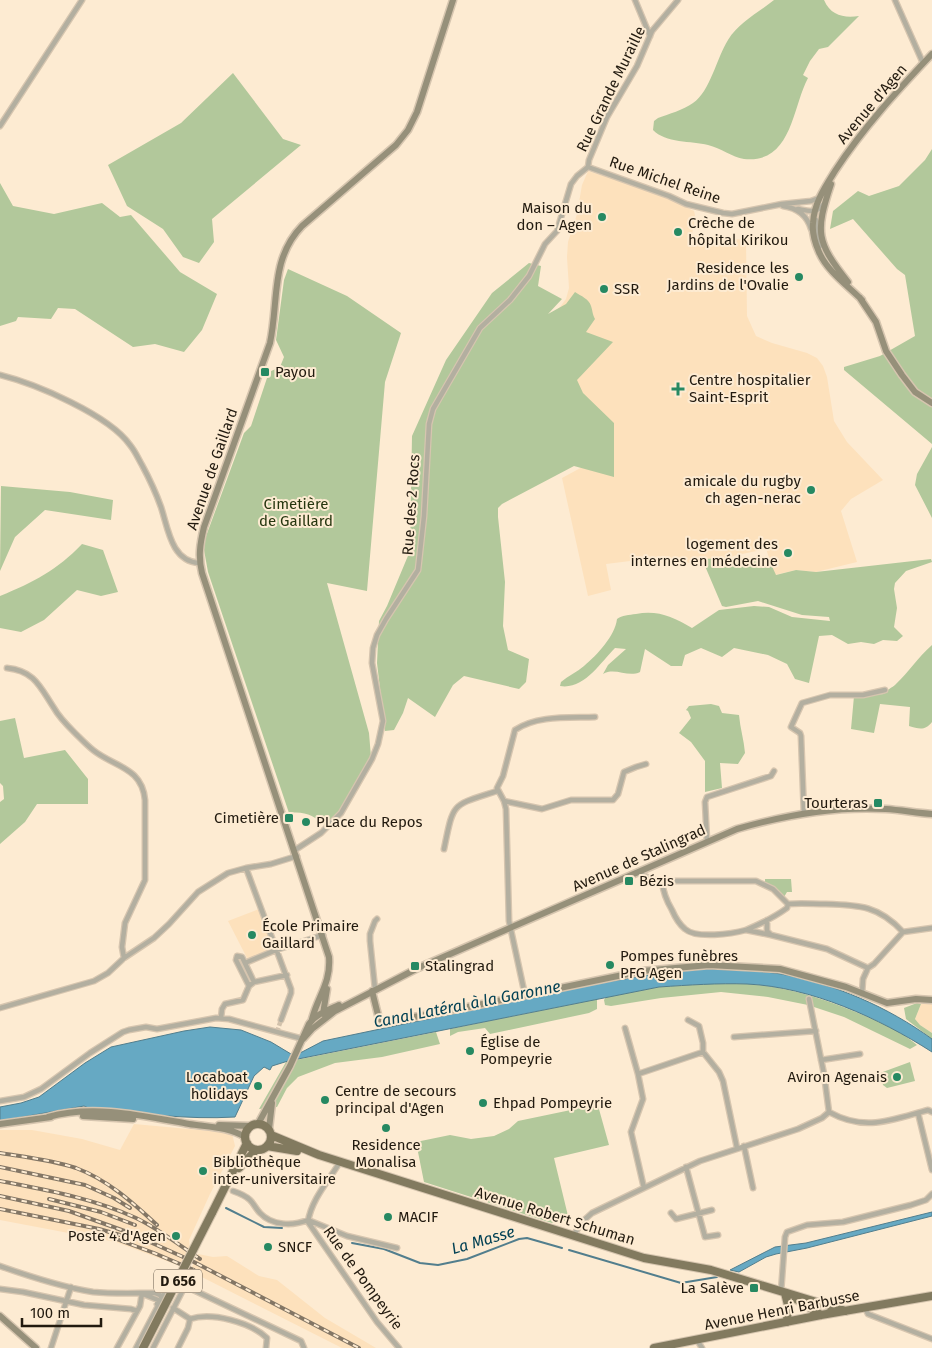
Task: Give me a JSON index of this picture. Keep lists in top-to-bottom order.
{
  "streets": {
    "main road": ["Avenue Robert Schuman", "D 656", "Avenue Henri Barbusse"],
    "street": [
      "Rue Grande Muraille",
      "Avenue d'Agen",
      "Rue Michel Reine",
      "Avenue de Gaillard",
      "Rue des 2 Rocs",
      "Avenue de Stalingrad",
      "Rue de Pompeyrie"
    ]
  },
  "crossings": [
    ["Rue Grande Muraille", "Rue Michel Reine"],
    ["Rue Grande Muraille", "Rue des 2 Rocs"],
    ["Avenue d'Agen", "Rue Michel Reine"],
    ["Rue Michel Reine", "Rue des 2 Rocs"],
    ["Avenue de Gaillard", "Rue des 2 Rocs"],
    ["Avenue de Gaillard", "Avenue de Stalingrad"],
    ["Avenue de Stalingrad", "Avenue Robert Schuman"],
    ["Avenue de Stalingrad", "D 656"],
    ["Avenue Robert Schuman", "Rue de Pompeyrie"],
    ["Avenue Robert Schuman", "D 656"],
    ["Avenue Robert Schuman", "Avenue Henri Barbusse"]
  ],
  "water": ["Canal Latéral à la Garonne", "La Masse"],
  "parks": ["Cimetière de Gaillard"],
  "places": {
    "other": [
      "Maison du don – Agen",
      "Crèche de hôpital Kirikou",
      "Residence les Jardins de l'Ovalie",
      "SSR",
      "amicale du rugby ch agen-nerac",
      "logement des internes en médecine",
      "PLace du Repos",
      "École Primaire Gaillard",
      "Pompes funèbres PFG Agen",
      "Église de Pompeyrie",
      "Aviron Agenais",
      "Locaboat holidays",
      "Centre de secours principal d'Agen",
      "Ehpad Pompeyrie",
      "Residence Monalisa",
      "Bibliothèque inter-universitaire",
      "MACIF",
      "Poste 4 d'Agen",
      "SNCF"
    ],
    "transit": [
      "Payou",
      "Tourteras",
      "Cimetière",
      "Bézis",
      "Stalingrad",
      "La Salève"
    ],
    "health": ["Centre hospitalier Saint-Esprit"]
  },
  "scale_bar": "100 m"
}
